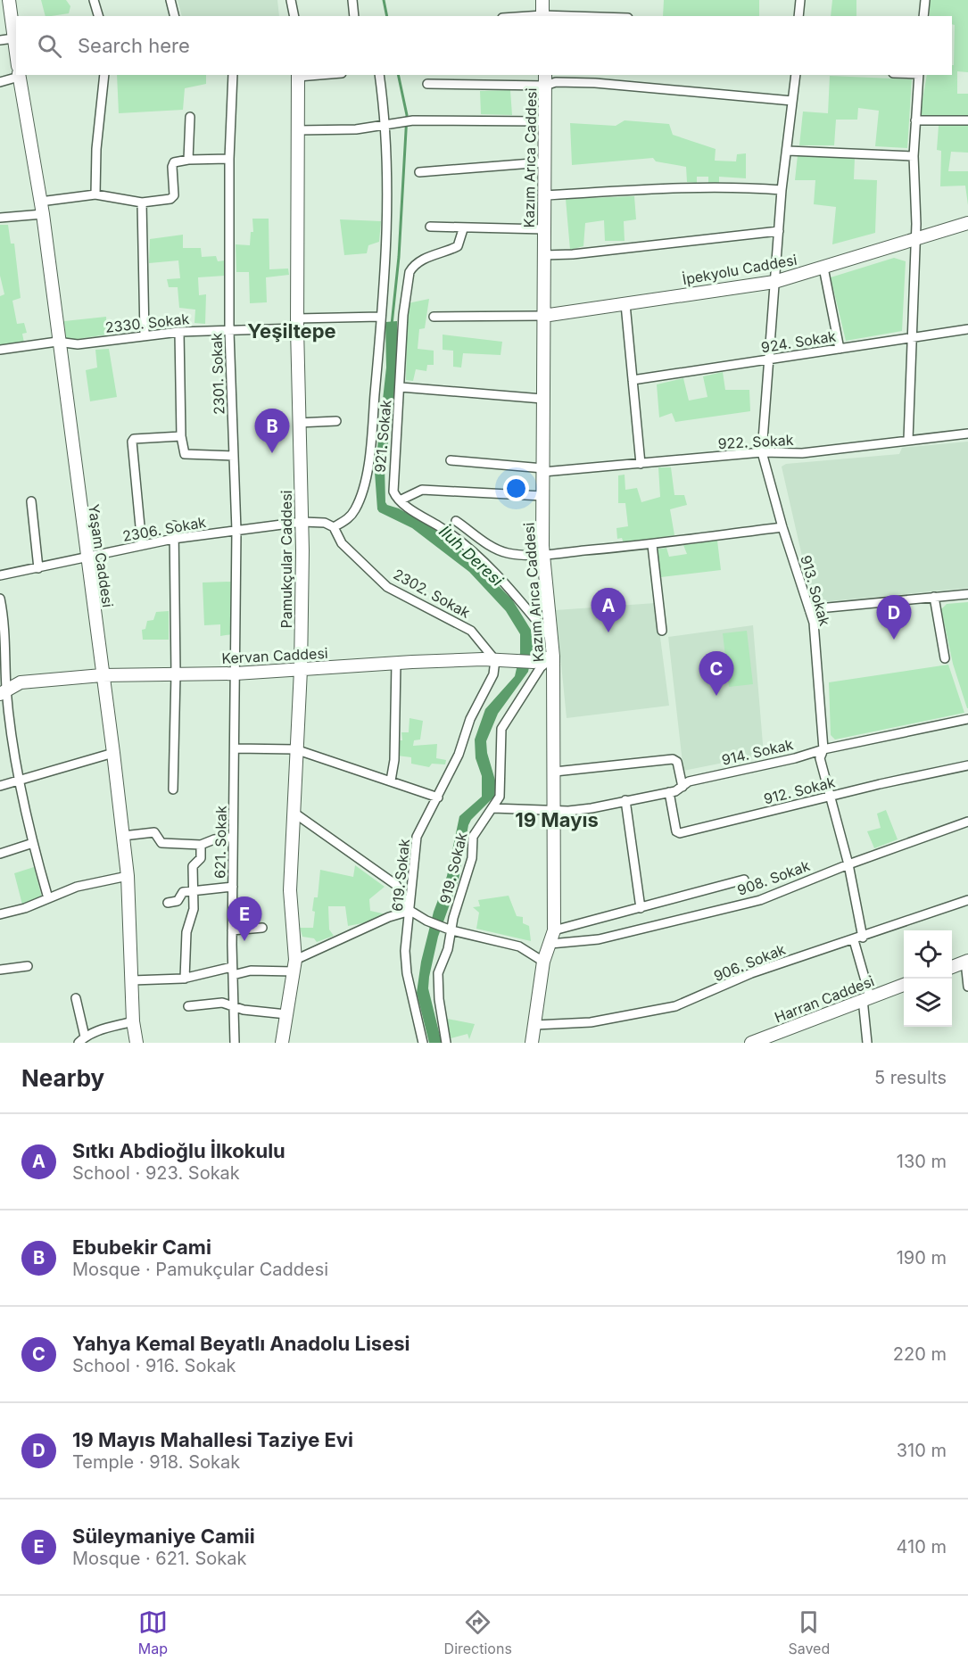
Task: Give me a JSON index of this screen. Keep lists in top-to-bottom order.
{
  "streets": {
    "street": [
      "Kazım Arıca Caddesi",
      "İpekyolu Caddesi",
      "2330. Sokak",
      "924. Sokak",
      "2301. Sokak",
      "921. Sokak",
      "922. Sokak",
      "2306. Sokak",
      "Yaşam Caddesi",
      "Pamukçular Caddesi",
      "913. Sokak",
      "2302. Sokak",
      "Kervan Caddesi",
      "914. Sokak",
      "912. Sokak",
      "621. Sokak",
      "919. Sokak",
      "619. Sokak",
      "908. Sokak",
      "906. Sokak",
      "Harran Caddesi"
    ]
  },
  "crossings": [
    ["Kazım Arıca Caddesi", "İpekyolu Caddesi"],
    ["Kazım Arıca Caddesi", "922. Sokak"],
    ["Kazım Arıca Caddesi", "Kervan Caddesi"],
    ["Kazım Arıca Caddesi", "914. Sokak"],
    ["Kazım Arıca Caddesi", "919. Sokak"],
    ["Kazım Arıca Caddesi", "908. Sokak"],
    ["Kazım Arıca Caddesi", "906. Sokak"],
    ["İpekyolu Caddesi", "913. Sokak"],
    ["2330. Sokak", "2301. Sokak"],
    ["2330. Sokak", "Yaşam Caddesi"],
    ["2330. Sokak", "Pamukçular Caddesi"],
    ["924. Sokak", "913. Sokak"],
    ["2301. Sokak", "2306. Sokak"],
    ["2301. Sokak", "Kervan Caddesi"],
    ["2301. Sokak", "621. Sokak"],
    ["922. Sokak", "913. Sokak"],
    ["2306. Sokak", "Yaşam Caddesi"],
    ["2306. Sokak", "Pamukçular Caddesi"],
    ["Yaşam Caddesi", "Kervan Caddesi"],
    ["Pamukçular Caddesi", "Kervan Caddesi"],
    ["913. Sokak", "914. Sokak"],
    ["913. Sokak", "912. Sokak"],
    ["913. Sokak", "908. Sokak"],
    ["913. Sokak", "906. Sokak"],
    ["2302. Sokak", "Kervan Caddesi"],
    ["2302. Sokak", "619. Sokak"],
    ["Kervan Caddesi", "621. Sokak"],
    ["Kervan Caddesi", "919. Sokak"],
    ["Kervan Caddesi", "619. Sokak"],
    ["914. Sokak", "912. Sokak"],
    ["914. Sokak", "919. Sokak"]
  ],
  "districts": ["Yeşiltepe", "19 Mayıs"],
  "water": ["İluh Deresi"],
  "page": {
    "search": "Search here",
    "pins": [
      "B",
      "A",
      "D",
      "C",
      "E"
    ],
    "heading": ["Nearby", "5 results"],
    "list": [
      {
        "mark": "A",
        "name": "Sıtkı Abdioğlu İlkokulu",
        "note": "School · 923. Sokak",
        "value": "130 m"
      },
      {
        "mark": "B",
        "name": "Ebubekir Cami",
        "note": "Mosque · Pamukçular Caddesi",
        "value": "190 m"
      },
      {
        "mark": "C",
        "name": "Yahya Kemal Beyatlı Anadolu Lisesi",
        "note": "School · 916. Sokak",
        "value": "220 m"
      },
      {
        "mark": "D",
        "name": "19 Mayıs Mahallesi Taziye Evi",
        "note": "Temple · 918. Sokak",
        "value": "310 m"
      },
      {
        "mark": "E",
        "name": "Süleymaniye Camii",
        "note": "Mosque · 621. Sokak",
        "value": "410 m"
      }
    ],
    "nav": ["Map", "Directions", "Saved"]
  }
}
